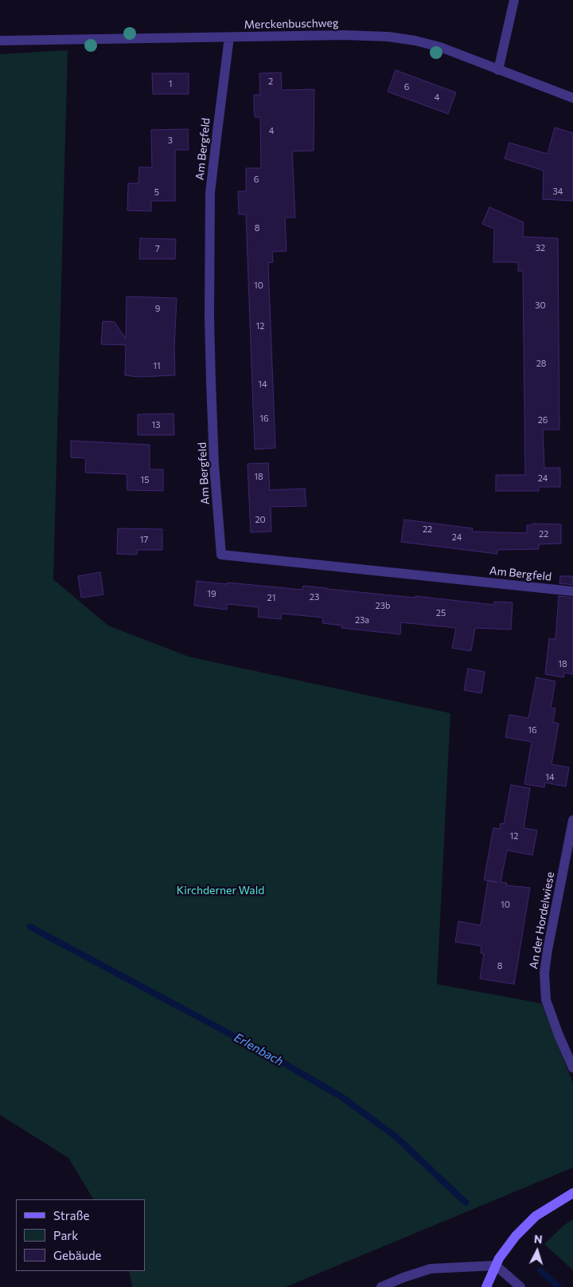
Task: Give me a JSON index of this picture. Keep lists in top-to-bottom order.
{
  "streets": {
    "street": ["Merckenbuschweg", "Am Bergfeld", "An der Hordelwiese"]
  },
  "crossings": [
    ["Merckenbuschweg", "Am Bergfeld"]
  ],
  "water": ["Erlenbach"],
  "parks": ["Kirchderner Wald"],
  "house_numbers": [
    "2",
    "1",
    "6",
    "4",
    "4",
    "3",
    "6",
    "34",
    "5",
    "8",
    "32",
    "7",
    "10",
    "30",
    "9",
    "12",
    "28",
    "11",
    "14",
    "16",
    "26",
    "13",
    "18",
    "24",
    "15",
    "20",
    "22",
    "22",
    "24",
    "17",
    "19",
    "23",
    "21",
    "23b",
    "25",
    "23a",
    "18",
    "16",
    "14",
    "12",
    "10",
    "8"
  ],
  "legend": ["Straße", "Park", "Gebäude"],
  "north": "top"
}
